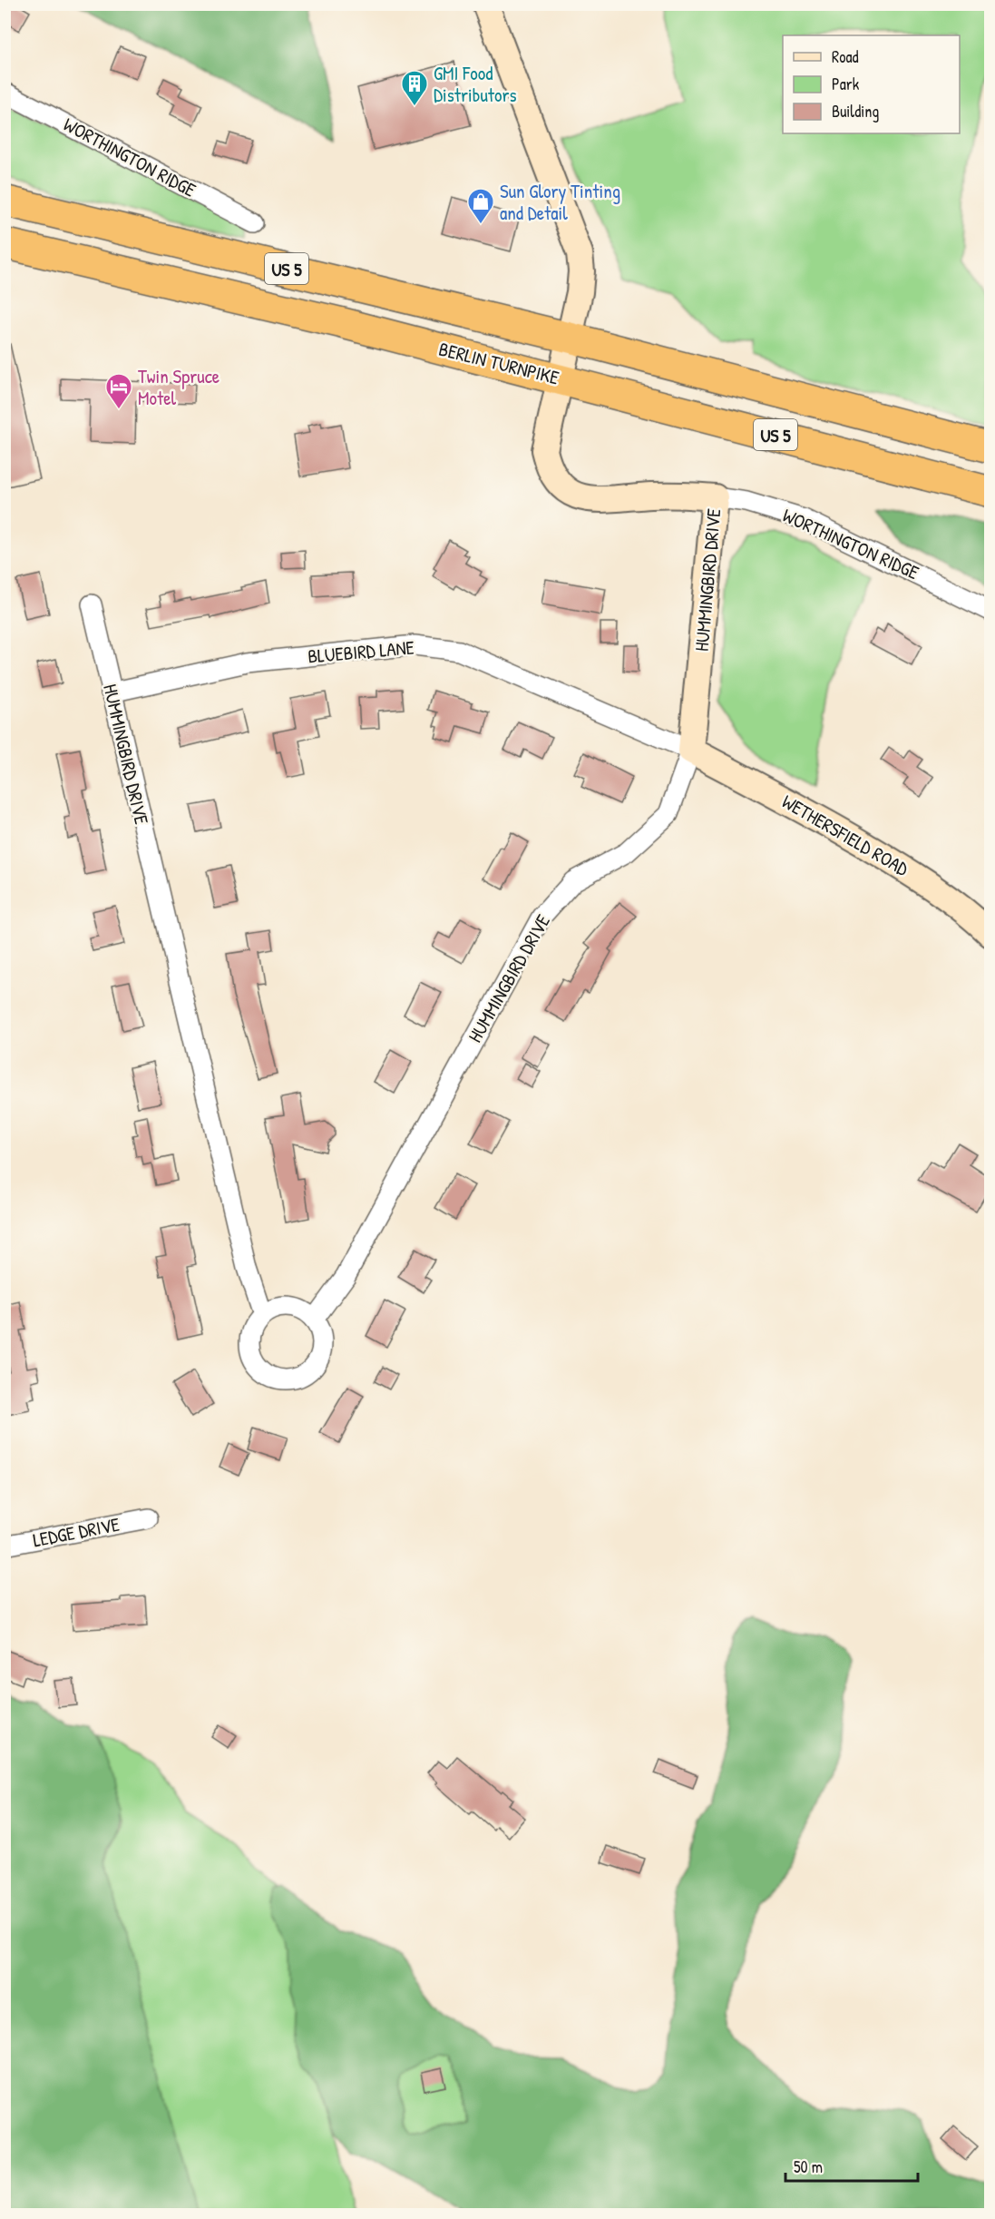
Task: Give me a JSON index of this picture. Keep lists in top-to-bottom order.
{
  "streets": {
    "highway": ["US 5", "BERLIN TURNPIKE"],
    "street": [
      "WORTHINGTON RIDGE",
      "HUMMINGBIRD DRIVE",
      "BLUEBIRD LANE",
      "WETHERSFIELD ROAD",
      "LEDGE DRIVE"
    ]
  },
  "crossings": [
    ["WORTHINGTON RIDGE", "US 5"],
    ["WORTHINGTON RIDGE", "BERLIN TURNPIKE"],
    ["WORTHINGTON RIDGE", "HUMMINGBIRD DRIVE"],
    ["HUMMINGBIRD DRIVE", "BLUEBIRD LANE"],
    ["HUMMINGBIRD DRIVE", "WETHERSFIELD ROAD"],
    ["BLUEBIRD LANE", "WETHERSFIELD ROAD"]
  ],
  "places": {
    "building": ["GMI Food Distributors"],
    "shop": ["Sun Glory Tinting and Detail"],
    "hotel": ["Twin Spruce Motel"]
  },
  "legend": ["Road", "Park", "Building"],
  "scale_bar": "50 m"
}
